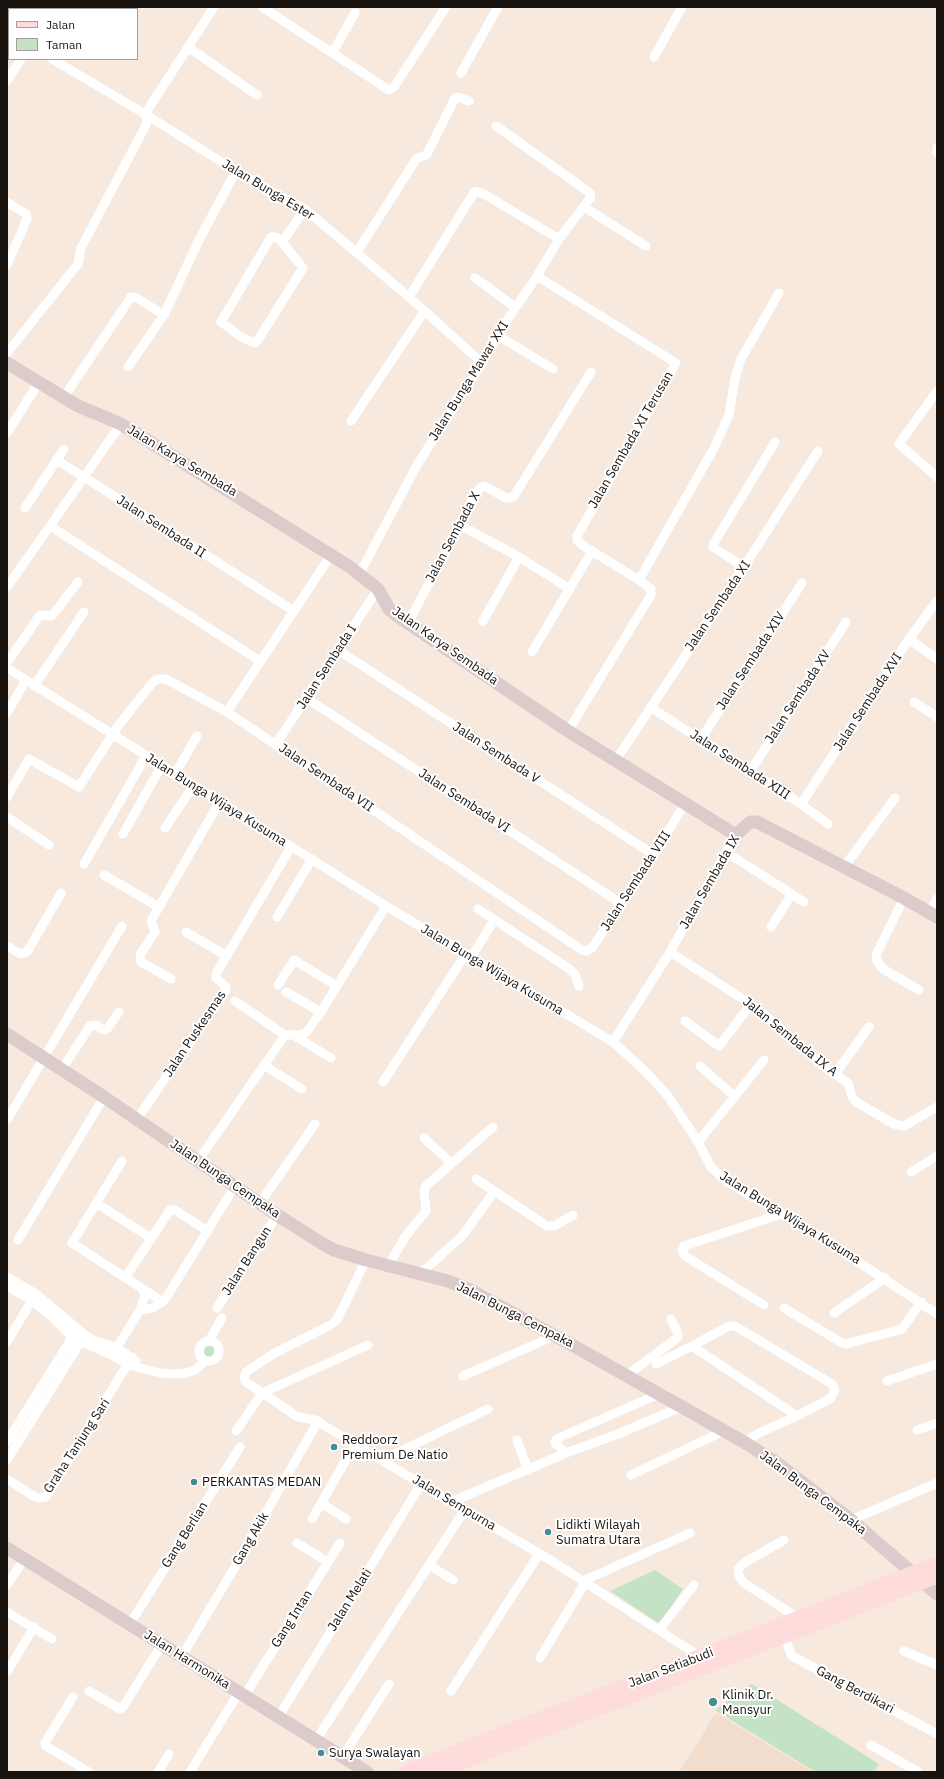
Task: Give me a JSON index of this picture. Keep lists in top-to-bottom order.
{
  "streets": {
    "main road": ["Jalan Setiabudi"],
    "street": [
      "Jalan Bunga Ester",
      "Jalan Bunga Mawar XXI",
      "Jalan Sembada XI Terusan",
      "Jalan Karya Sembada",
      "Jalan Sembada II",
      "Jalan Sembada X",
      "Jalan Sembada XI",
      "Jalan Sembada XIV",
      "Jalan Sembada I",
      "Jalan Sembada XV",
      "Jalan Sembada XVI",
      "Jalan Sembada V",
      "Jalan Sembada XIII",
      "Jalan Sembada VII",
      "Jalan Bunga Wijaya Kusuma",
      "Jalan Sembada VI",
      "Jalan Sembada VIII",
      "Jalan Sembada IX",
      "Jalan Puskesmas",
      "Jalan Sembada IX A",
      "Jalan Bunga Cempaka",
      "Jalan Bangun",
      "Graha Tanjung Sari",
      "Jalan Sempurna",
      "Gang Berlian",
      "Gang Akik",
      "Jalan Melati",
      "Gang Intan",
      "Jalan Harmonika",
      "Gang Berdikari"
    ]
  },
  "crossings": [
    ["Jalan Bunga Ester", "Jalan Bunga Mawar XXI"],
    ["Jalan Bunga Mawar XXI", "Jalan Sembada XI Terusan"],
    ["Jalan Bunga Mawar XXI", "Jalan Karya Sembada"],
    ["Jalan Karya Sembada", "Jalan Sembada X"],
    ["Jalan Karya Sembada", "Jalan Sembada XI"],
    ["Jalan Karya Sembada", "Jalan Sembada I"],
    ["Jalan Karya Sembada", "Jalan Sembada VIII"],
    ["Jalan Karya Sembada", "Jalan Sembada IX"],
    ["Jalan Sembada XI", "Jalan Sembada XIII"],
    ["Jalan Sembada XIV", "Jalan Sembada XIII"],
    ["Jalan Sembada I", "Jalan Sembada V"],
    ["Jalan Sembada I", "Jalan Sembada VII"],
    ["Jalan Sembada I", "Jalan Sembada VI"],
    ["Jalan Sembada XV", "Jalan Sembada XIII"],
    ["Jalan Sembada XVI", "Jalan Sembada XIII"],
    ["Jalan Sembada V", "Jalan Sembada VIII"],
    ["Jalan Sembada VII", "Jalan Bunga Wijaya Kusuma"],
    ["Jalan Sembada VII", "Jalan Sembada VIII"],
    ["Jalan Bunga Wijaya Kusuma", "Jalan Sembada IX"],
    ["Jalan Bunga Wijaya Kusuma", "Jalan Puskesmas"],
    ["Jalan Sembada VI", "Jalan Sembada VIII"],
    ["Jalan Sembada IX", "Jalan Sembada IX A"],
    ["Jalan Puskesmas", "Jalan Bunga Cempaka"],
    ["Jalan Bunga Cempaka", "Jalan Bangun"],
    ["Jalan Bunga Cempaka", "Jalan Sempurna"],
    ["Jalan Bunga Cempaka", "Jalan Setiabudi"],
    ["Jalan Sempurna", "Gang Akik"],
    ["Jalan Sempurna", "Jalan Melati"],
    ["Jalan Sempurna", "Jalan Setiabudi"],
    ["Gang Berlian", "Jalan Harmonika"],
    ["Gang Akik", "Jalan Harmonika"],
    ["Jalan Melati", "Jalan Harmonika"],
    ["Gang Intan", "Jalan Harmonika"],
    ["Jalan Setiabudi", "Gang Berdikari"]
  ],
  "places": [
    "Reddoorz Premium De Natio",
    "PERKANTAS MEDAN",
    "Lidikti Wilayah Sumatra Utara",
    "Klinik Dr. Mansyur",
    "Surya Swalayan"
  ],
  "legend": ["Jalan", "Taman"]
}
